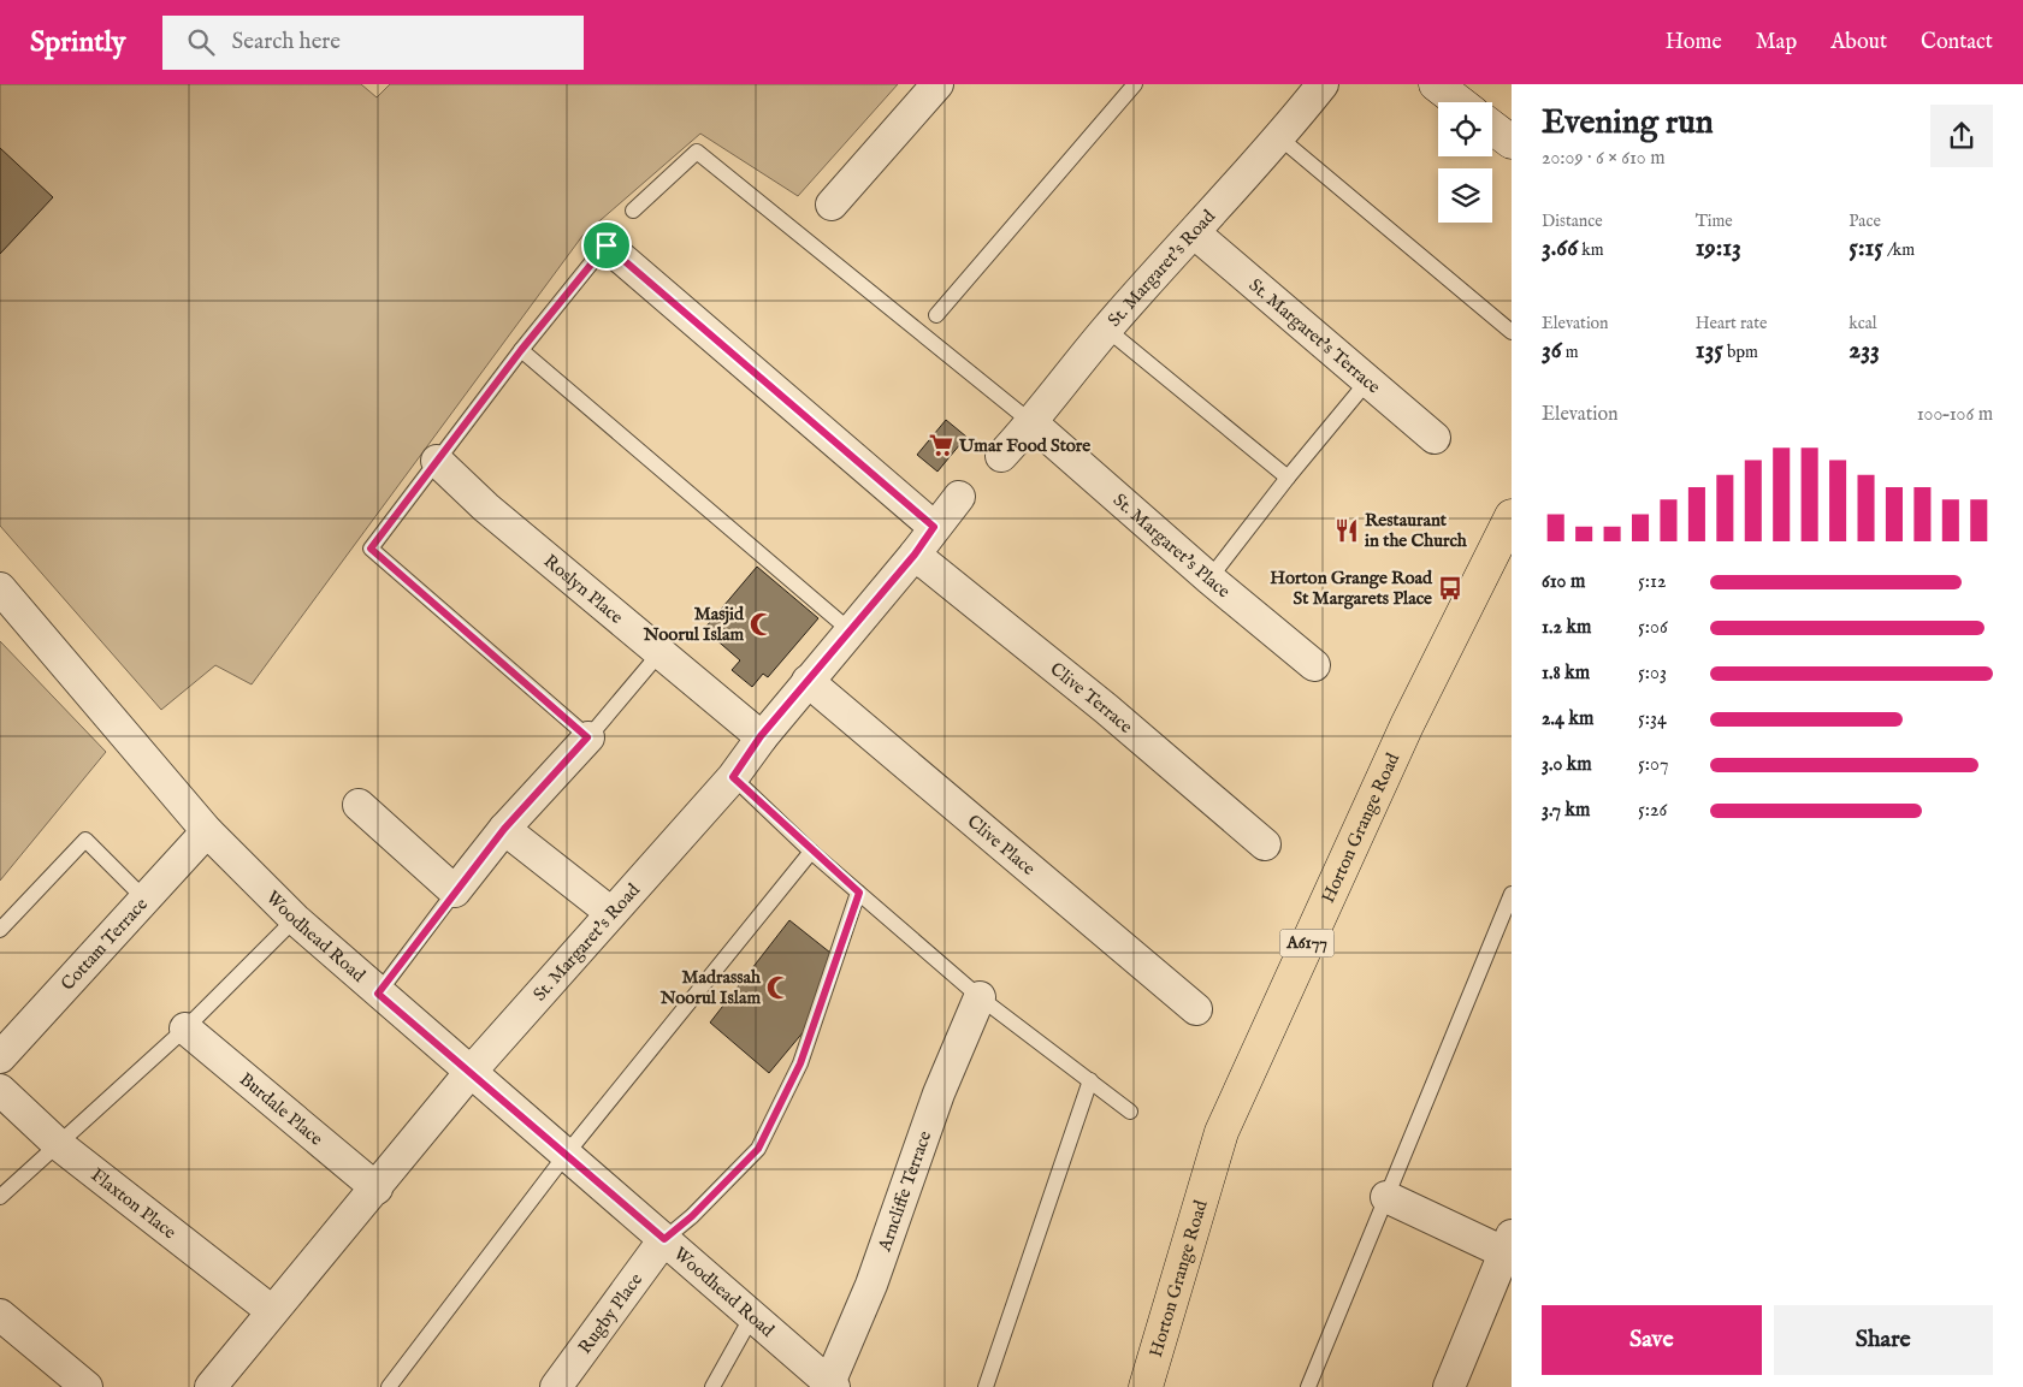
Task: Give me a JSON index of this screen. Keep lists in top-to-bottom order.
{
  "streets": {
    "main road": ["Horton Grange Road", "A6177"],
    "street": [
      "St. Margaret's Road",
      "St. Margaret's Terrace",
      "St. Margaret's Place",
      "Roslyn Place",
      "Clive Terrace",
      "Clive Place",
      "Woodhead Road",
      "Cottam Terrace",
      "Burdale Place",
      "Arncliffe Terrace",
      "Flaxton Place",
      "Rugby Place"
    ]
  },
  "crossings": [
    ["St. Margaret's Road", "St. Margaret's Terrace"],
    ["St. Margaret's Road", "St. Margaret's Place"],
    ["St. Margaret's Road", "Roslyn Place"],
    ["St. Margaret's Road", "Clive Terrace"],
    ["St. Margaret's Road", "Clive Place"],
    ["St. Margaret's Road", "Woodhead Road"],
    ["St. Margaret's Road", "Burdale Place"],
    ["St. Margaret's Road", "Flaxton Place"],
    ["Woodhead Road", "Cottam Terrace"],
    ["Woodhead Road", "Arncliffe Terrace"],
    ["Woodhead Road", "Rugby Place"]
  ],
  "places": {
    "supermarket": ["Umar Food Store"],
    "restaurant": ["Restaurant in the Church"],
    "bus stop": ["Horton Grange Road St Margarets Place"],
    "mosque": ["Masjid Noorul Islam", "Madrassah Noorul Islam"]
  },
  "page": {
    "header": "Sprintly",
    "search": "Search here",
    "nav": [
      "Home",
      "Map",
      "About",
      "Contact"
    ],
    "heading": ["Evening run", "20:09 · 6 × 610 m"],
    "stats": [
      ["Distance", "3.66 km"],
      ["Time", "19:13"],
      ["Pace", "5:15 /km"],
      ["Elevation", "36 m"],
      ["Heart rate", "135 bpm"],
      ["kcal", "233"]
    ],
    "chart": ["Elevation", "100–106 m"],
    "list": [
      {
        "name": "610 m",
        "note": "5:12"
      },
      {
        "name": "1.2 km",
        "note": "5:06"
      },
      {
        "name": "1.8 km",
        "note": "5:03"
      },
      {
        "name": "2.4 km",
        "note": "5:34"
      },
      {
        "name": "3.0 km",
        "note": "5:07"
      },
      {
        "name": "3.7 km",
        "note": "5:26"
      }
    ],
    "buttons": ["Save", "Share"]
  }
}
